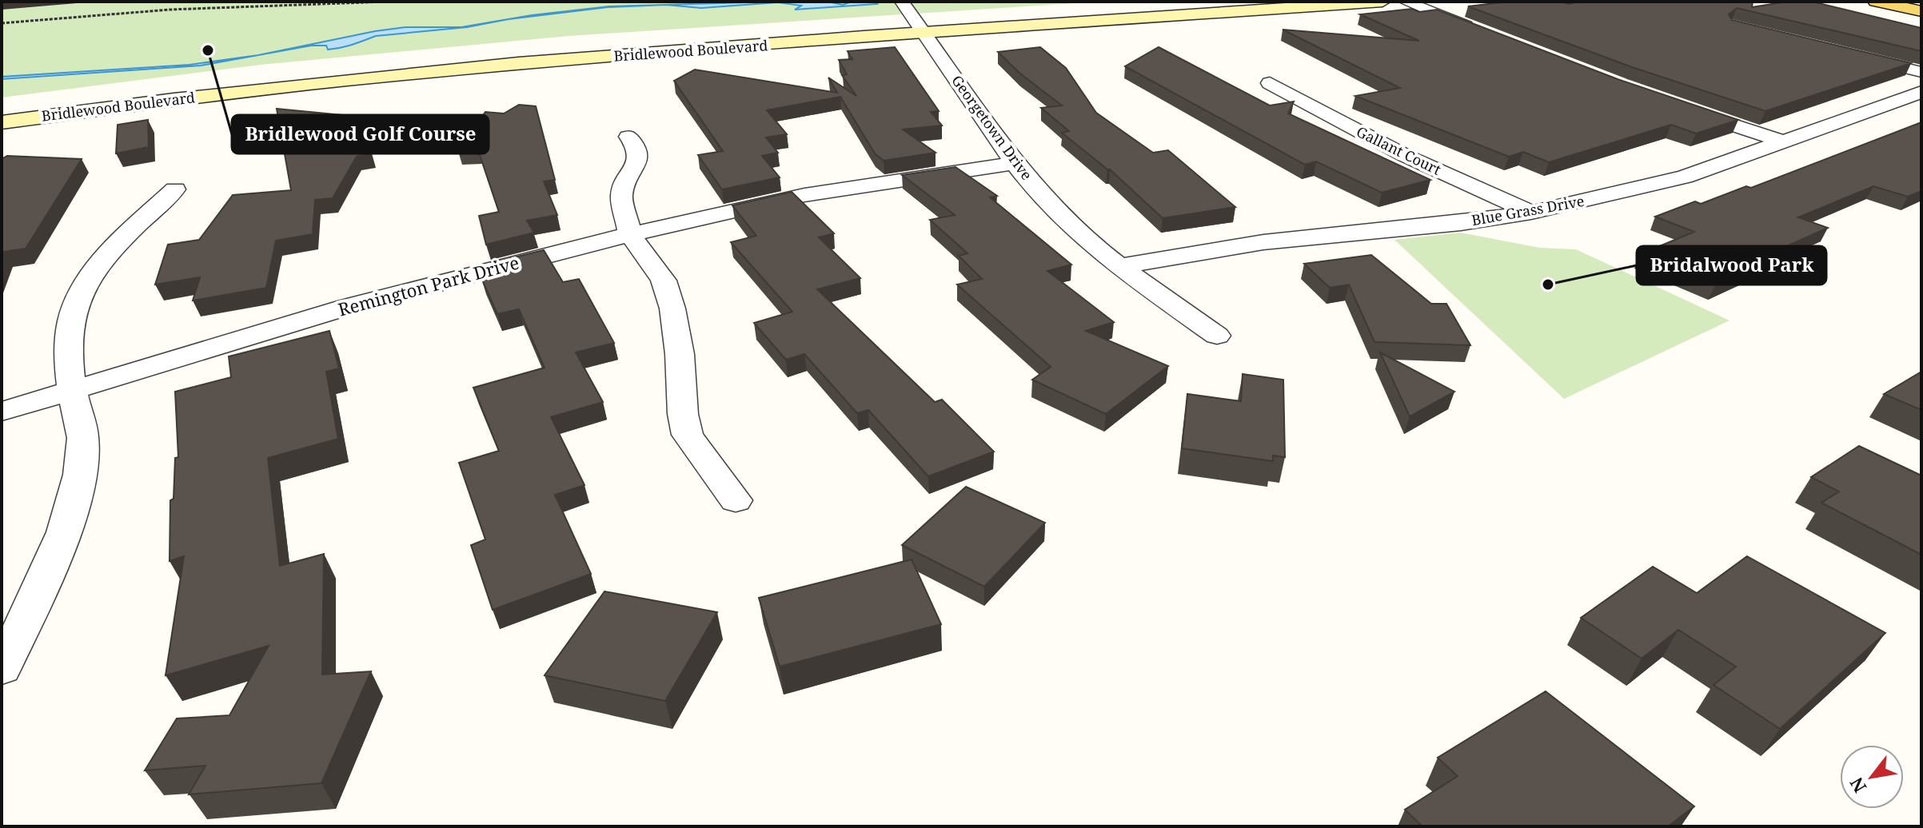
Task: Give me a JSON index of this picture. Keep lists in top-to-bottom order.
{
  "streets": {
    "main road": ["Bridlewood Boulevard"],
    "street": [
      "Georgetown Drive",
      "Gallant Court",
      "Blue Grass Drive",
      "Remington Park Drive"
    ]
  },
  "crossings": [
    ["Bridlewood Boulevard", "Georgetown Drive"],
    ["Georgetown Drive", "Blue Grass Drive"],
    ["Georgetown Drive", "Remington Park Drive"],
    ["Gallant Court", "Blue Grass Drive"]
  ],
  "places": ["Bridlewood Golf Course", "Bridalwood Park"],
  "north": "bottom left"
}
